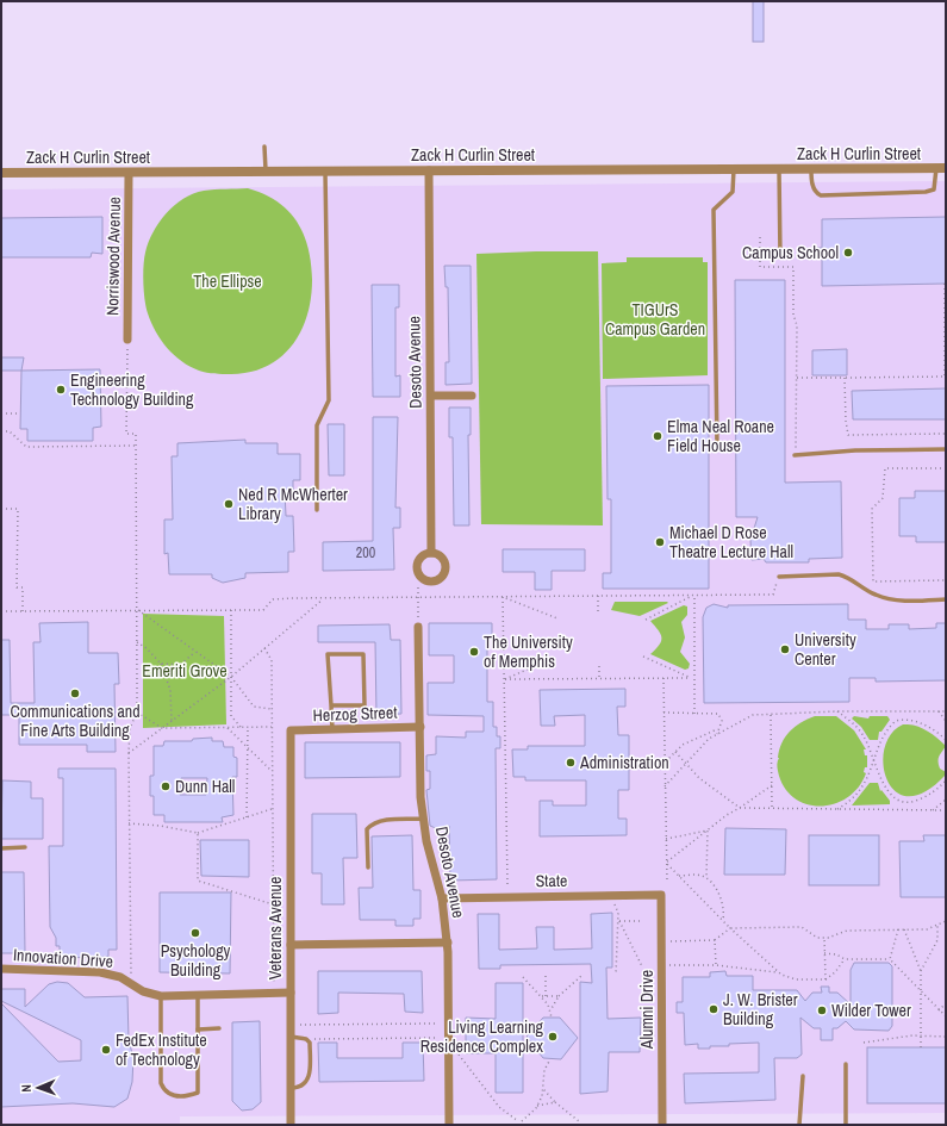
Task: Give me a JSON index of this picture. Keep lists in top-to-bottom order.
{
  "streets": {
    "street": [
      "Zack H Curlin Street",
      "Norriswood Avenue",
      "Desoto Avenue",
      "Herzog Street",
      "State",
      "Veterans Avenue",
      "Innovation Drive",
      "Alumni Drive"
    ]
  },
  "crossings": [
    ["Zack H Curlin Street", "Norriswood Avenue"],
    ["Zack H Curlin Street", "Desoto Avenue"],
    ["Desoto Avenue", "Herzog Street"],
    ["Desoto Avenue", "State"],
    ["Herzog Street", "Veterans Avenue"],
    ["State", "Alumni Drive"],
    ["Veterans Avenue", "Innovation Drive"]
  ],
  "parks": ["The Ellipse", "TIGUrS Campus Garden", "Emeriti Grove"],
  "places": [
    "Campus School",
    "Engineering Technology Building",
    "Elma Neal Roane Field House",
    "Ned R McWherter Library",
    "Michael D Rose Theatre Lecture Hall",
    "University Center",
    "The University of Memphis",
    "Communications and Fine Arts Building",
    "Administration",
    "Dunn Hall",
    "Psychology Building",
    "J. W. Brister Building",
    "Wilder Tower",
    "Living Learning Residence Complex",
    "FedEx Institute of Technology"
  ],
  "house_numbers": ["200"],
  "north": "left"
}
